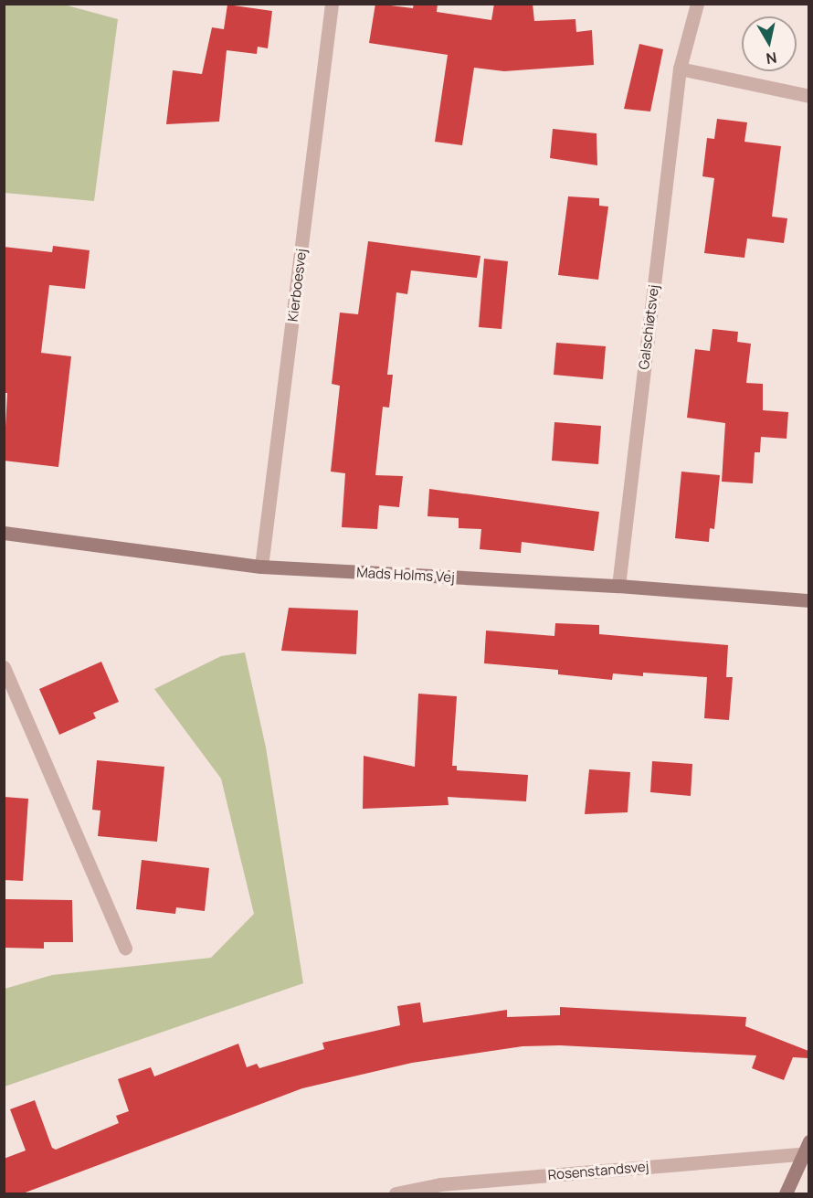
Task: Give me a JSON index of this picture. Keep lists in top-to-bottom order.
{
  "streets": {
    "street": [
      "Kierboesvej",
      "Galschiøtsvej",
      "Mads Holms Vej",
      "Rosenstandsvej"
    ]
  },
  "crossings": [
    ["Kierboesvej", "Mads Holms Vej"],
    ["Galschiøtsvej", "Mads Holms Vej"]
  ],
  "north": "bottom"
}
